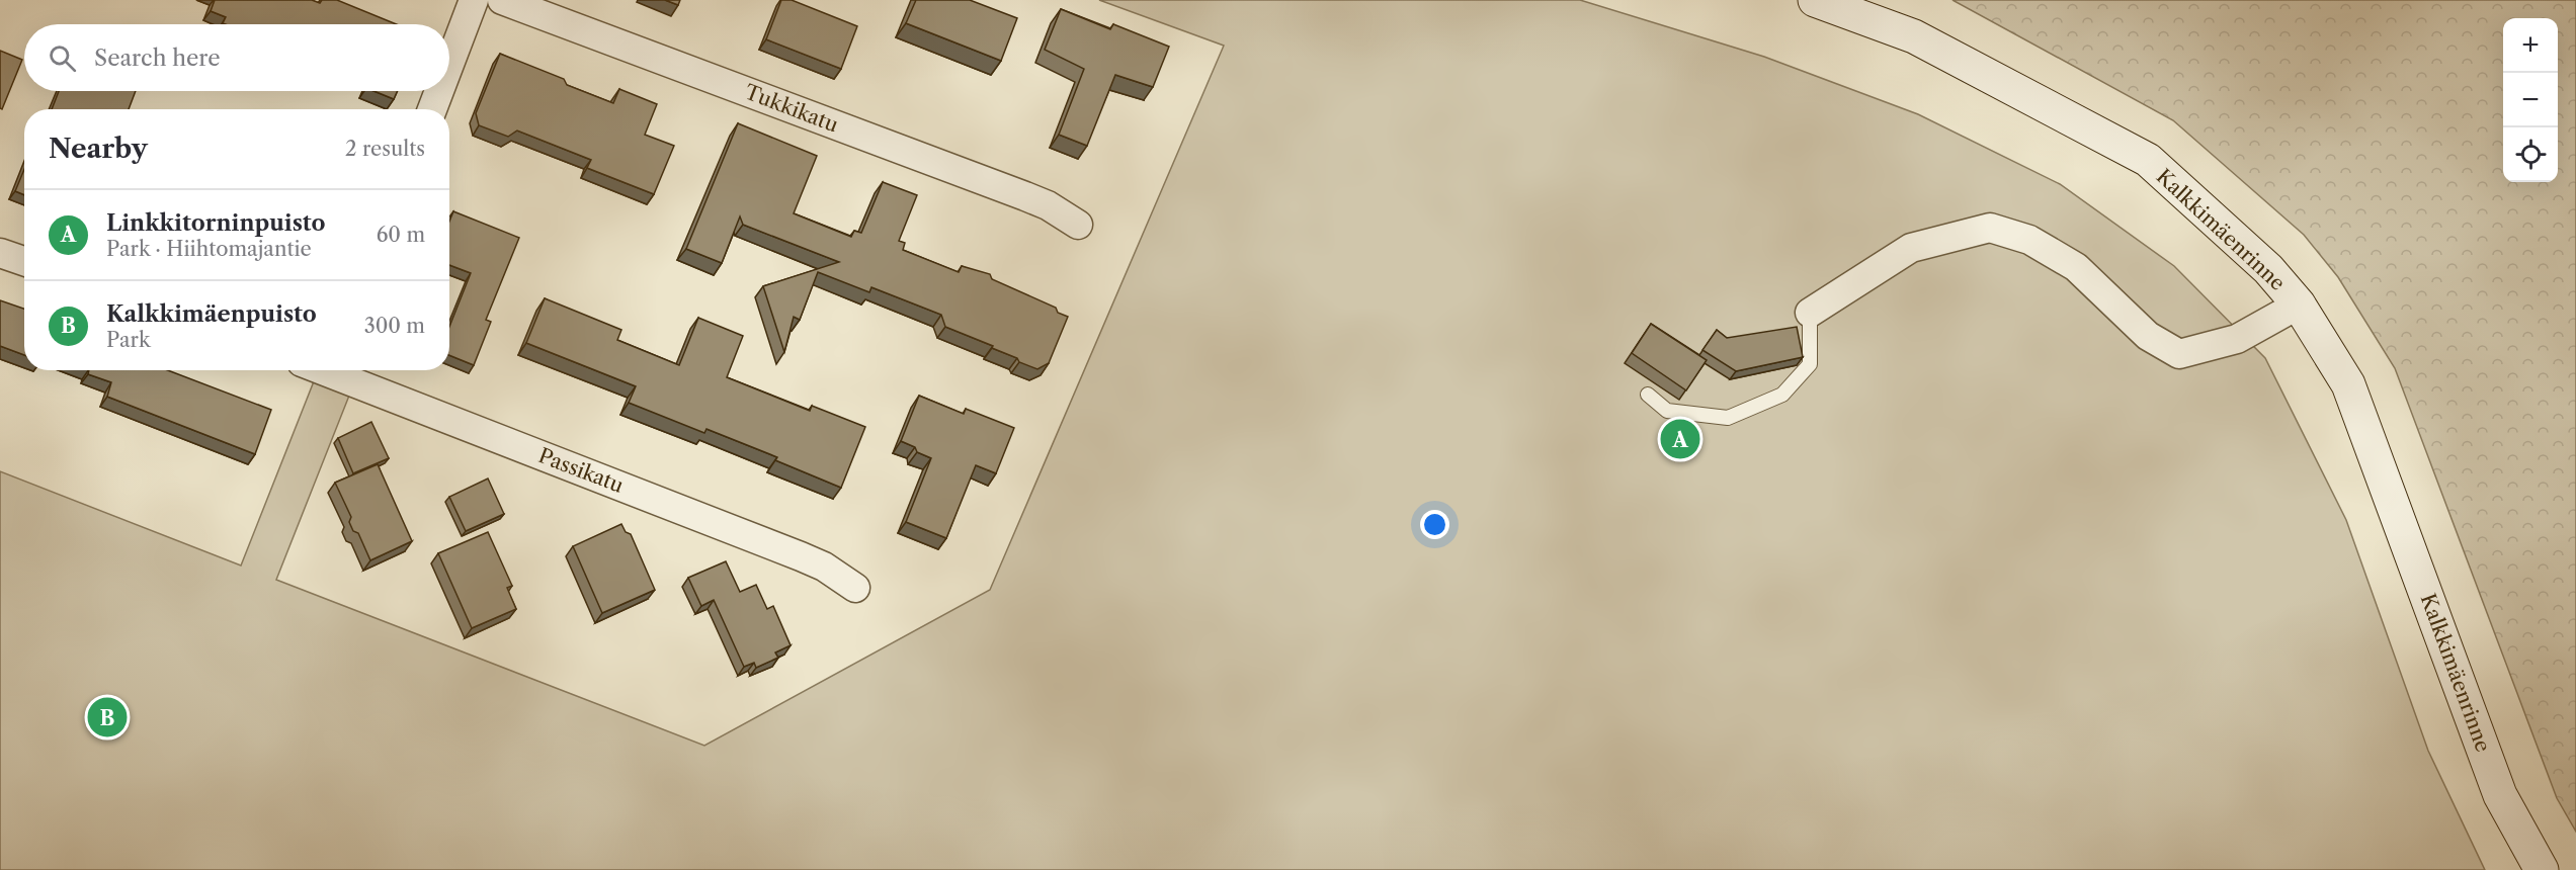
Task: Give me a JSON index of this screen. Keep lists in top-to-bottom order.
{
  "streets": {
    "street": ["Tukkikatu", "Kalkkimäenrinne", "Passikatu"]
  },
  "page": {
    "map_buttons": ["+", "−"],
    "search": "Search here",
    "heading": ["Nearby", "2 results"],
    "list": [
      {
        "mark": "A",
        "name": "Linkkitorninpuisto",
        "note": "Park · Hiihtomajantie",
        "value": "60 m"
      },
      {
        "mark": "B",
        "name": "Kalkkimäenpuisto",
        "note": "Park",
        "value": "300 m"
      }
    ],
    "pins": ["A", "B"]
  }
}
